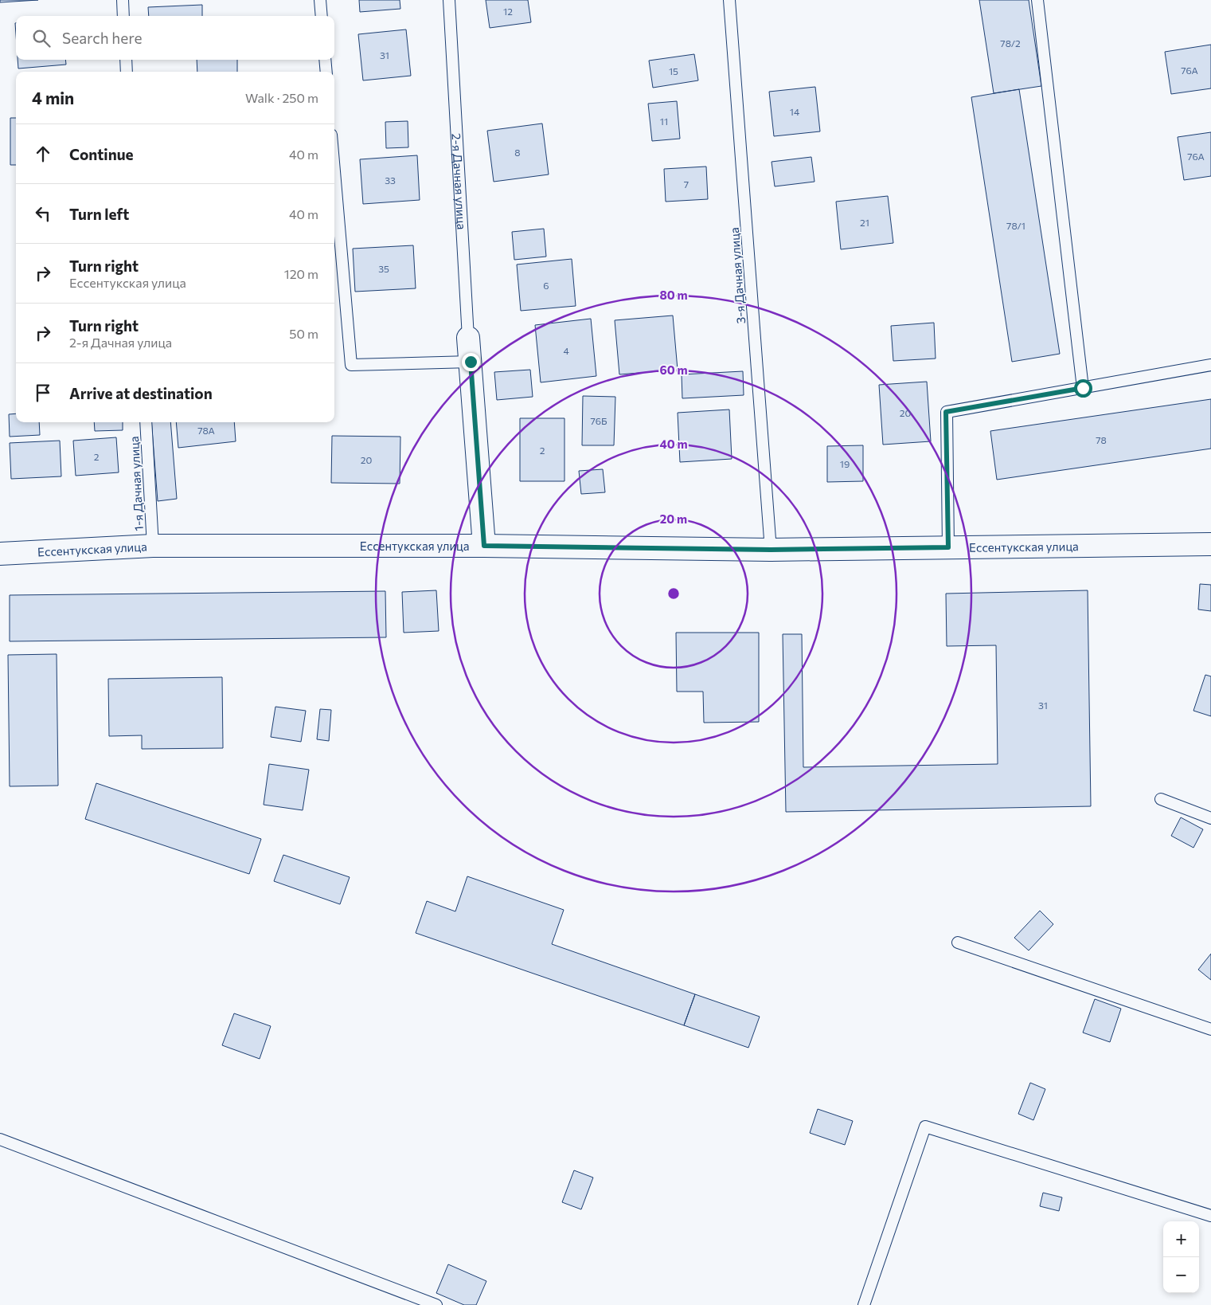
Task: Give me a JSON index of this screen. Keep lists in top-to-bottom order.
{
  "streets": {
    "street": ["2-я Дачная улица", "Ессентукская улица"],
    "lane": ["3-я Дачная улица", "1-я Дачная улица"]
  },
  "crossings": [
    ["2-я Дачная улица", "Ессентукская улица"],
    ["3-я Дачная улица", "Ессентукская улица"],
    ["1-я Дачная улица", "Ессентукская улица"]
  ],
  "house_numbers": [
    "12",
    "78/2",
    "31",
    "76А",
    "15",
    "14",
    "11",
    "8",
    "76А",
    "33",
    "7",
    "21",
    "78/1",
    "35",
    "6",
    "4",
    "20",
    "76Б",
    "78А",
    "78",
    "2",
    "2",
    "20",
    "19",
    "31"
  ],
  "page": {
    "search": "Search here",
    "heading": ["4 min", "Walk · 250 m"],
    "list": [
      ["Continue", "40 m"],
      ["Turn left", "40 m"],
      ["Turn right", "Ессентукская улица", "120 m"],
      ["Turn right", "2-я Дачная улица", "50 m"],
      "Arrive at destination"
    ],
    "map_buttons": ["+", "−"]
  },
  "rings": [
    "80 m",
    "60 m",
    "40 m",
    "20 m"
  ]
}
